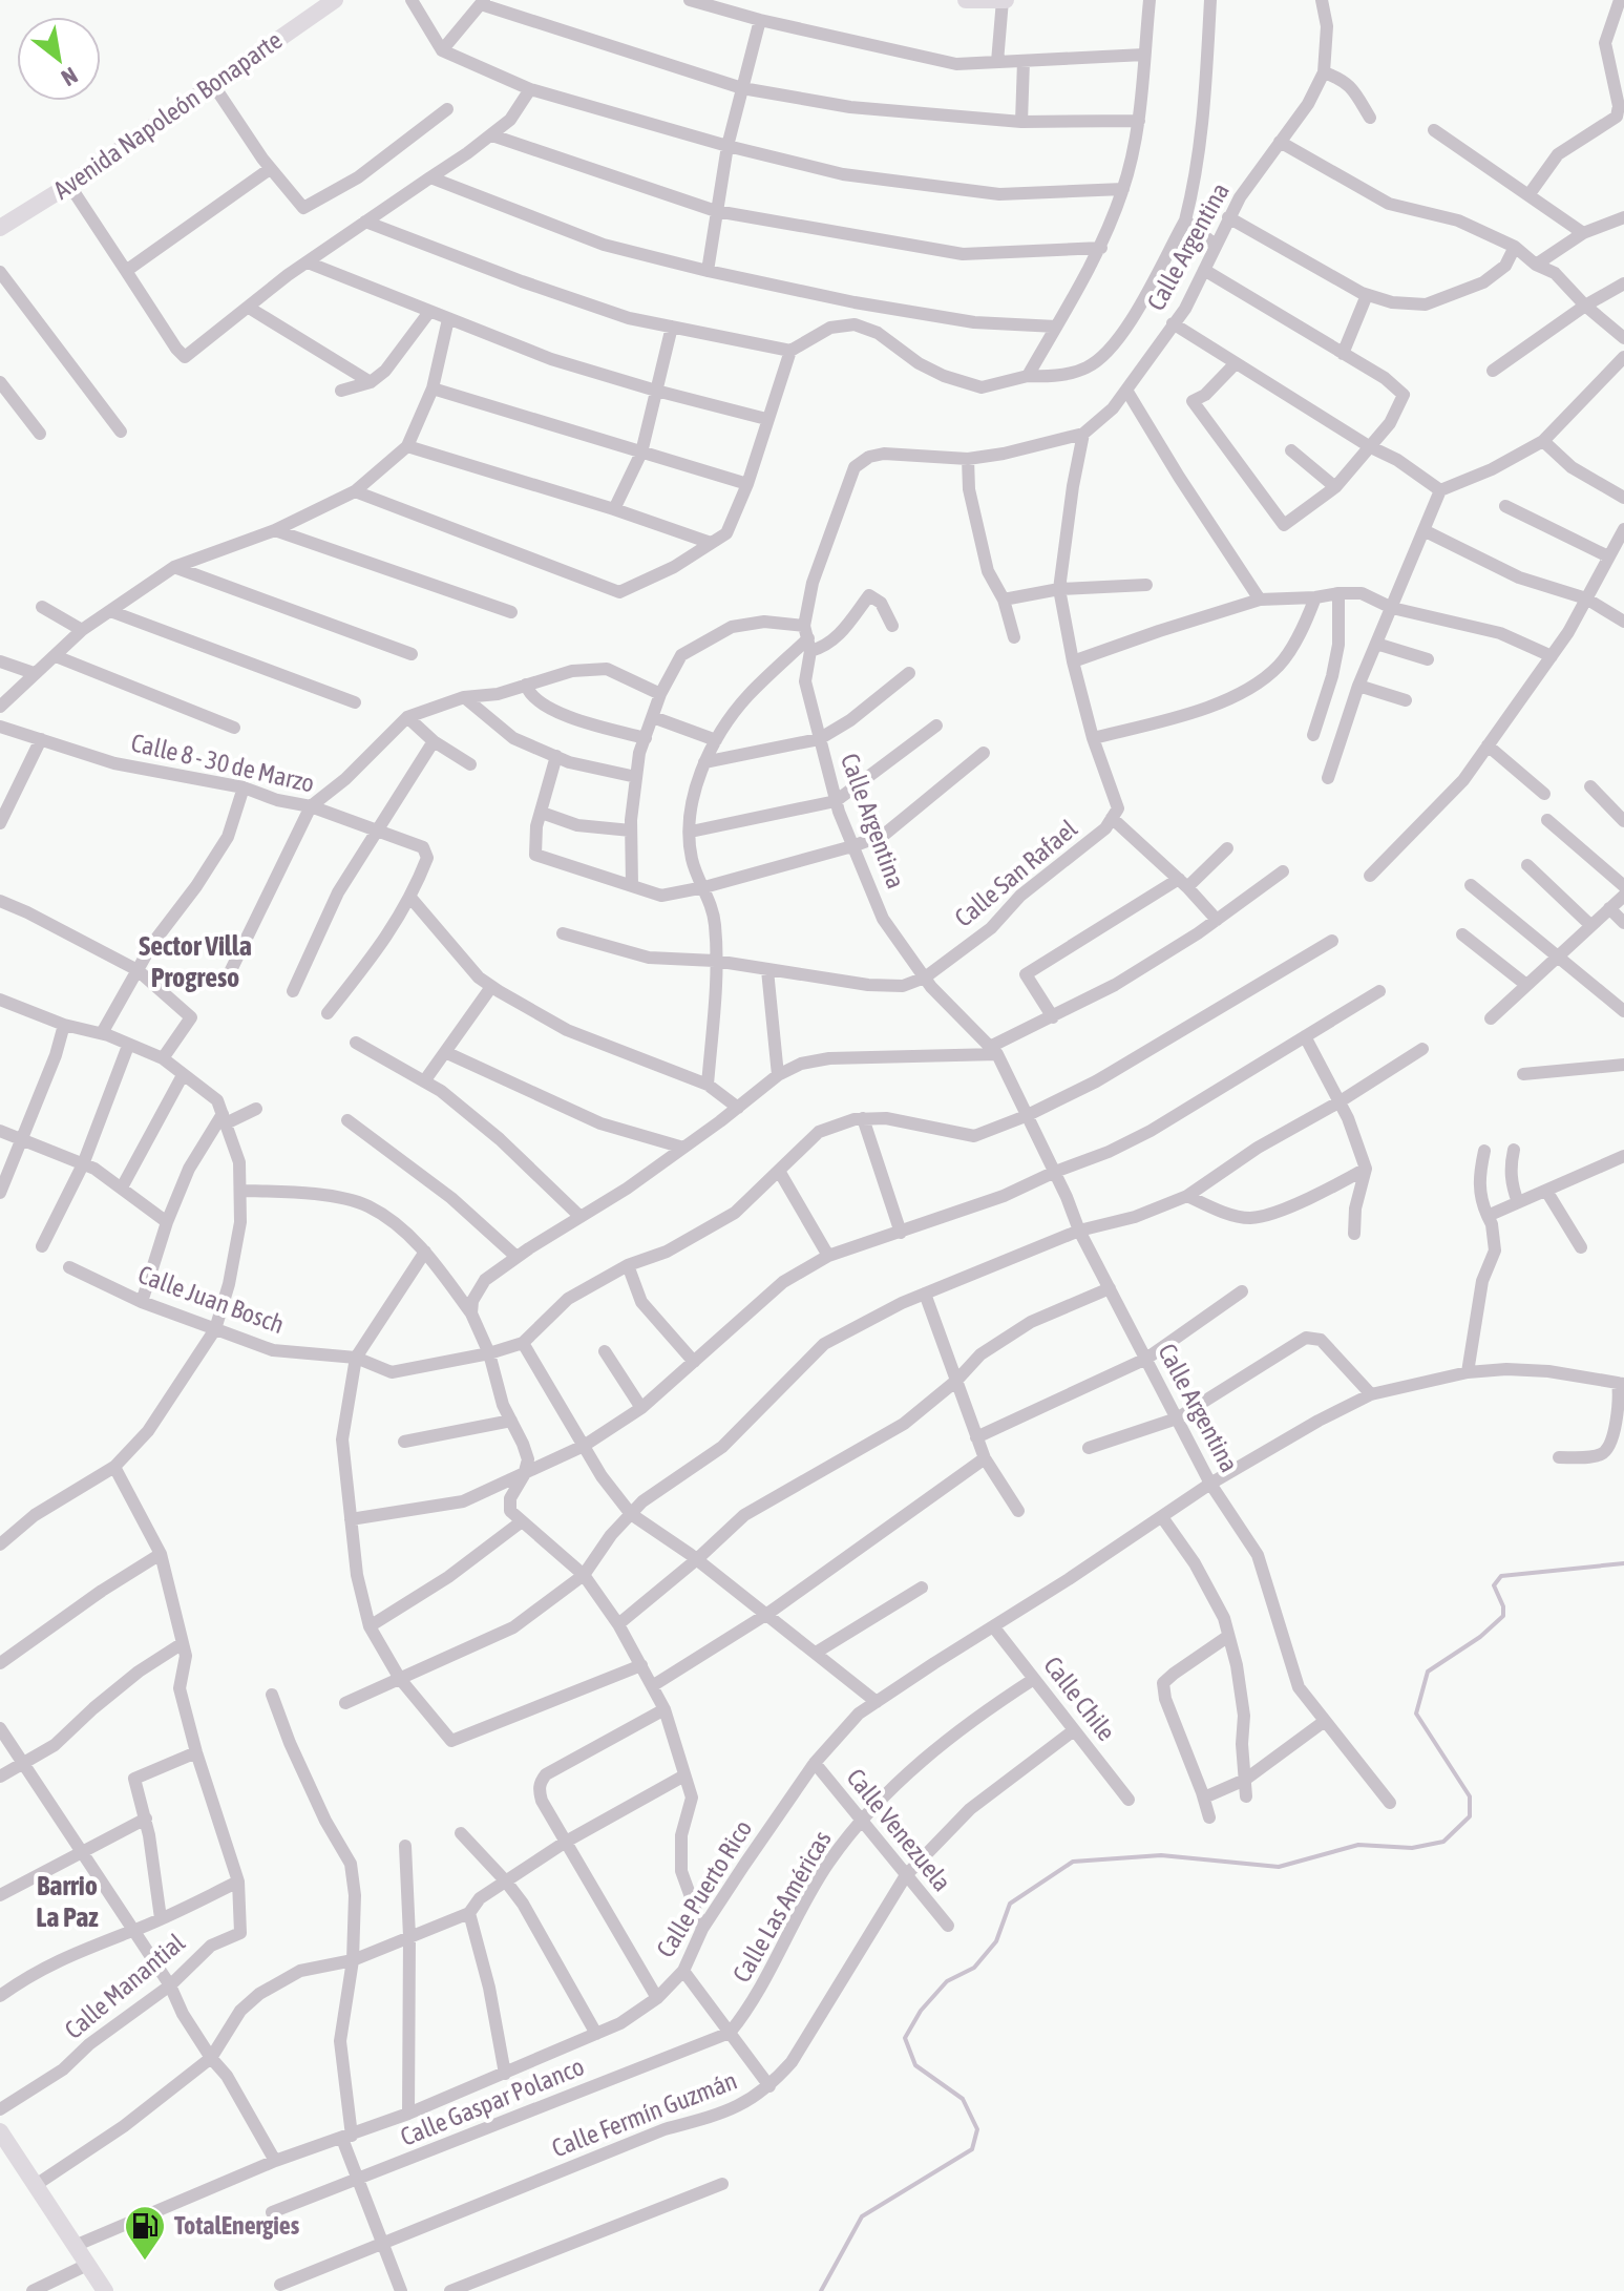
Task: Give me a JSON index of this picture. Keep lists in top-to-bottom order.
{
  "streets": {
    "main road": ["Avenida Napoleón Bonaparte"],
    "street": [
      "Calle Argentina",
      "Calle 8 - 30 de Marzo",
      "Calle San Rafael",
      "Calle Juan Bosch",
      "Calle Chile",
      "Calle Venezuela",
      "Calle Puerto Rico",
      "Calle Las Américas",
      "Calle Manantial",
      "Calle Gaspar Polanco",
      "Calle Fermín Guzmán"
    ]
  },
  "crossings": [
    ["Calle Argentina", "Calle San Rafael"],
    ["Calle Argentina", "Calle Puerto Rico"],
    ["Calle Chile", "Calle Puerto Rico"],
    ["Calle Chile", "Calle Las Américas"],
    ["Calle Chile", "Calle Fermín Guzmán"],
    ["Calle Venezuela", "Calle Puerto Rico"],
    ["Calle Venezuela", "Calle Las Américas"],
    ["Calle Venezuela", "Calle Fermín Guzmán"],
    ["Calle Las Américas", "Calle Gaspar Polanco"]
  ],
  "districts": ["Sector Villa Progreso", "Barrio La Paz"],
  "places": {
    "fuel station": ["TotalEnergies"]
  },
  "north": "bottom right"
}
